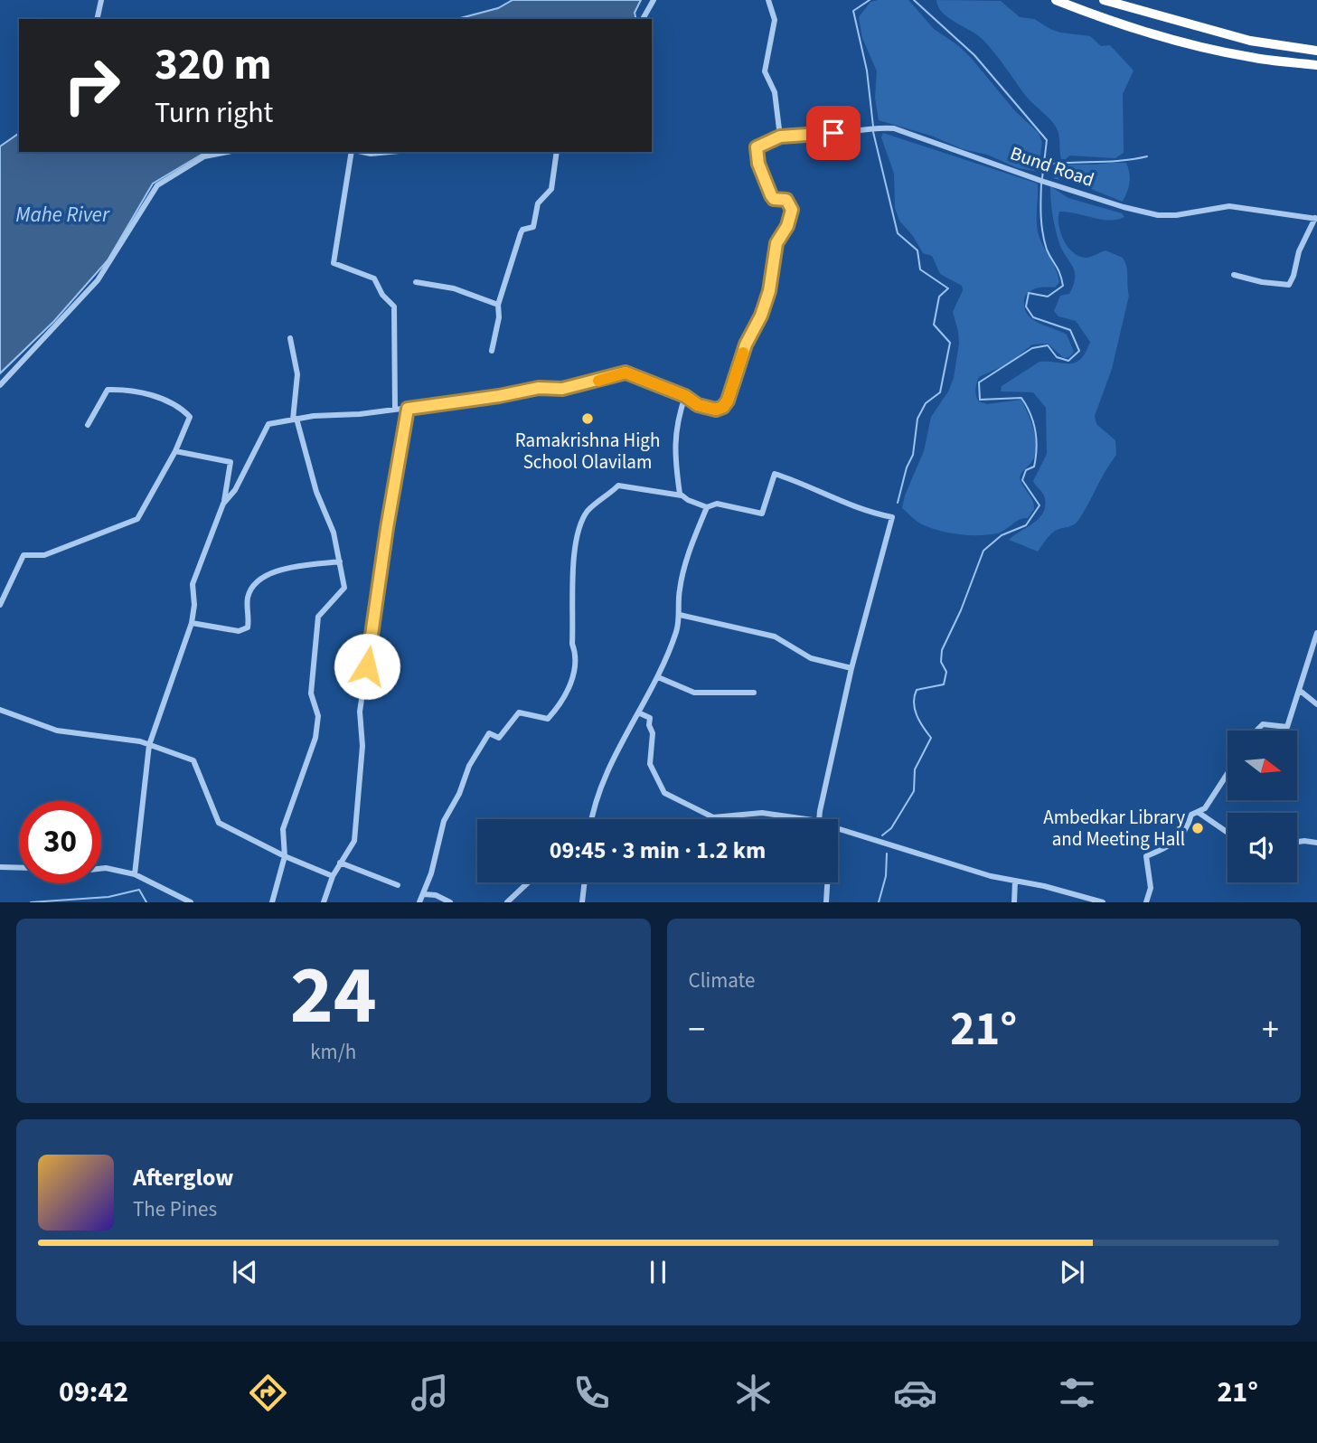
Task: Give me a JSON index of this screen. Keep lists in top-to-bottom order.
{
  "streets": {
    "street": ["Bund Road"]
  },
  "water": ["Mahe River"],
  "places": ["Ramakrishna High School Olavilam", "Ambedkar Library and Meeting Hall"],
  "north": "right",
  "page": {
    "turn": ["320 m", "Turn right"],
    "limit": "30",
    "trip": "09:45 · 3 min · 1.2 km",
    "tile": [
      ["24", "km/h"],
      "Climate"
    ],
    "heat": ["−", "21°", "+"],
    "song": ["Afterglow", "The Pines"],
    "tabs": ["09:42", "21°"]
  }
}
